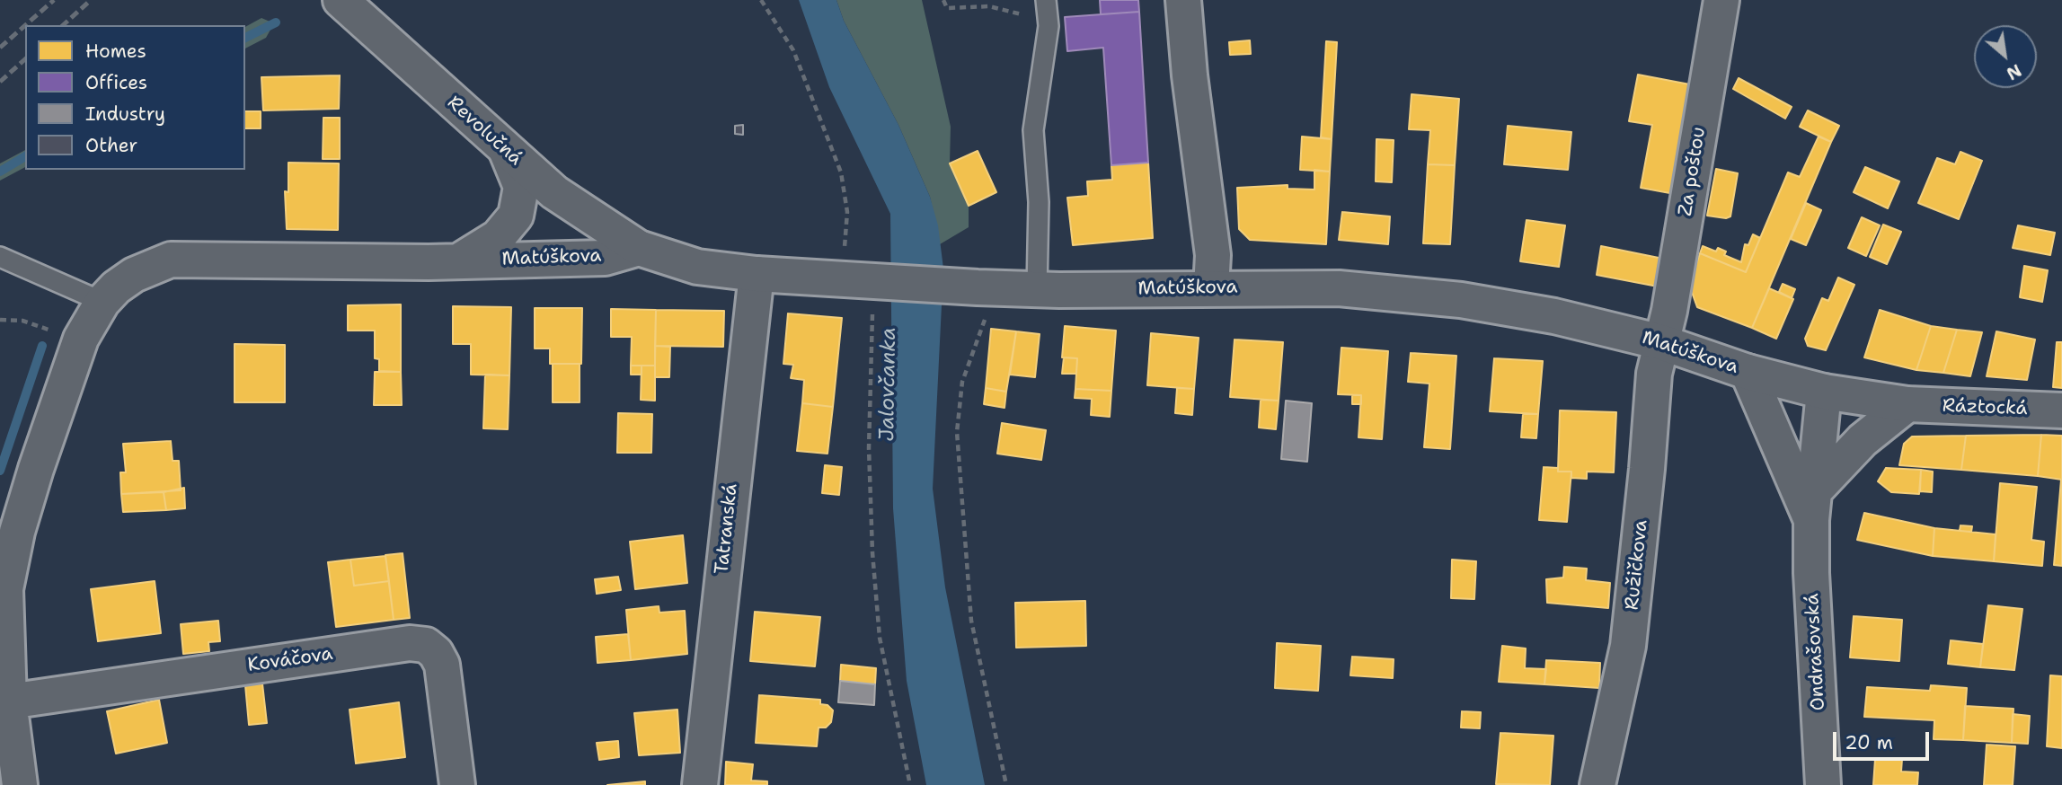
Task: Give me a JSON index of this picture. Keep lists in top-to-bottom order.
{
  "streets": {
    "street": [
      "Revolučná",
      "Za poštou",
      "Matúškova",
      "Ráztocká",
      "Tatranská",
      "Ružičkova",
      "Ondrašovská",
      "Kováčova"
    ]
  },
  "crossings": [
    ["Revolučná", "Matúškova"],
    ["Za poštou", "Matúškova"],
    ["Za poštou", "Ružičkova"],
    ["Matúškova", "Ráztocká"],
    ["Matúškova", "Tatranská"],
    ["Matúškova", "Ružičkova"],
    ["Matúškova", "Ondrašovská"]
  ],
  "water": ["Jalovčanka"],
  "legend": [
    "Homes",
    "Offices",
    "Industry",
    "Other"
  ],
  "scale_bar": "20 m",
  "north": "bottom right"
}
